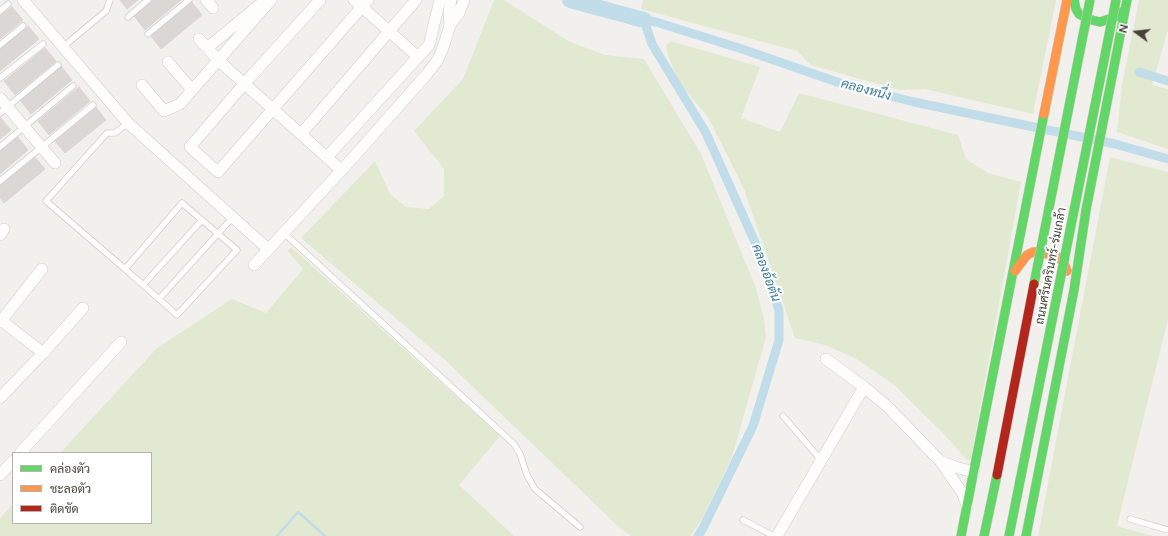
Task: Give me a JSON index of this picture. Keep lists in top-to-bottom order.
{
  "streets": {
    "main road": ["ถนนศรีนครินทร์-ร่มเกล้า"]
  },
  "water": ["คลองหนึ่ง", "คลองอ้อตัน"],
  "legend": ["คล่องตัว", "ชะลอตัว", "ติดขัด"],
  "north": "left"
}
